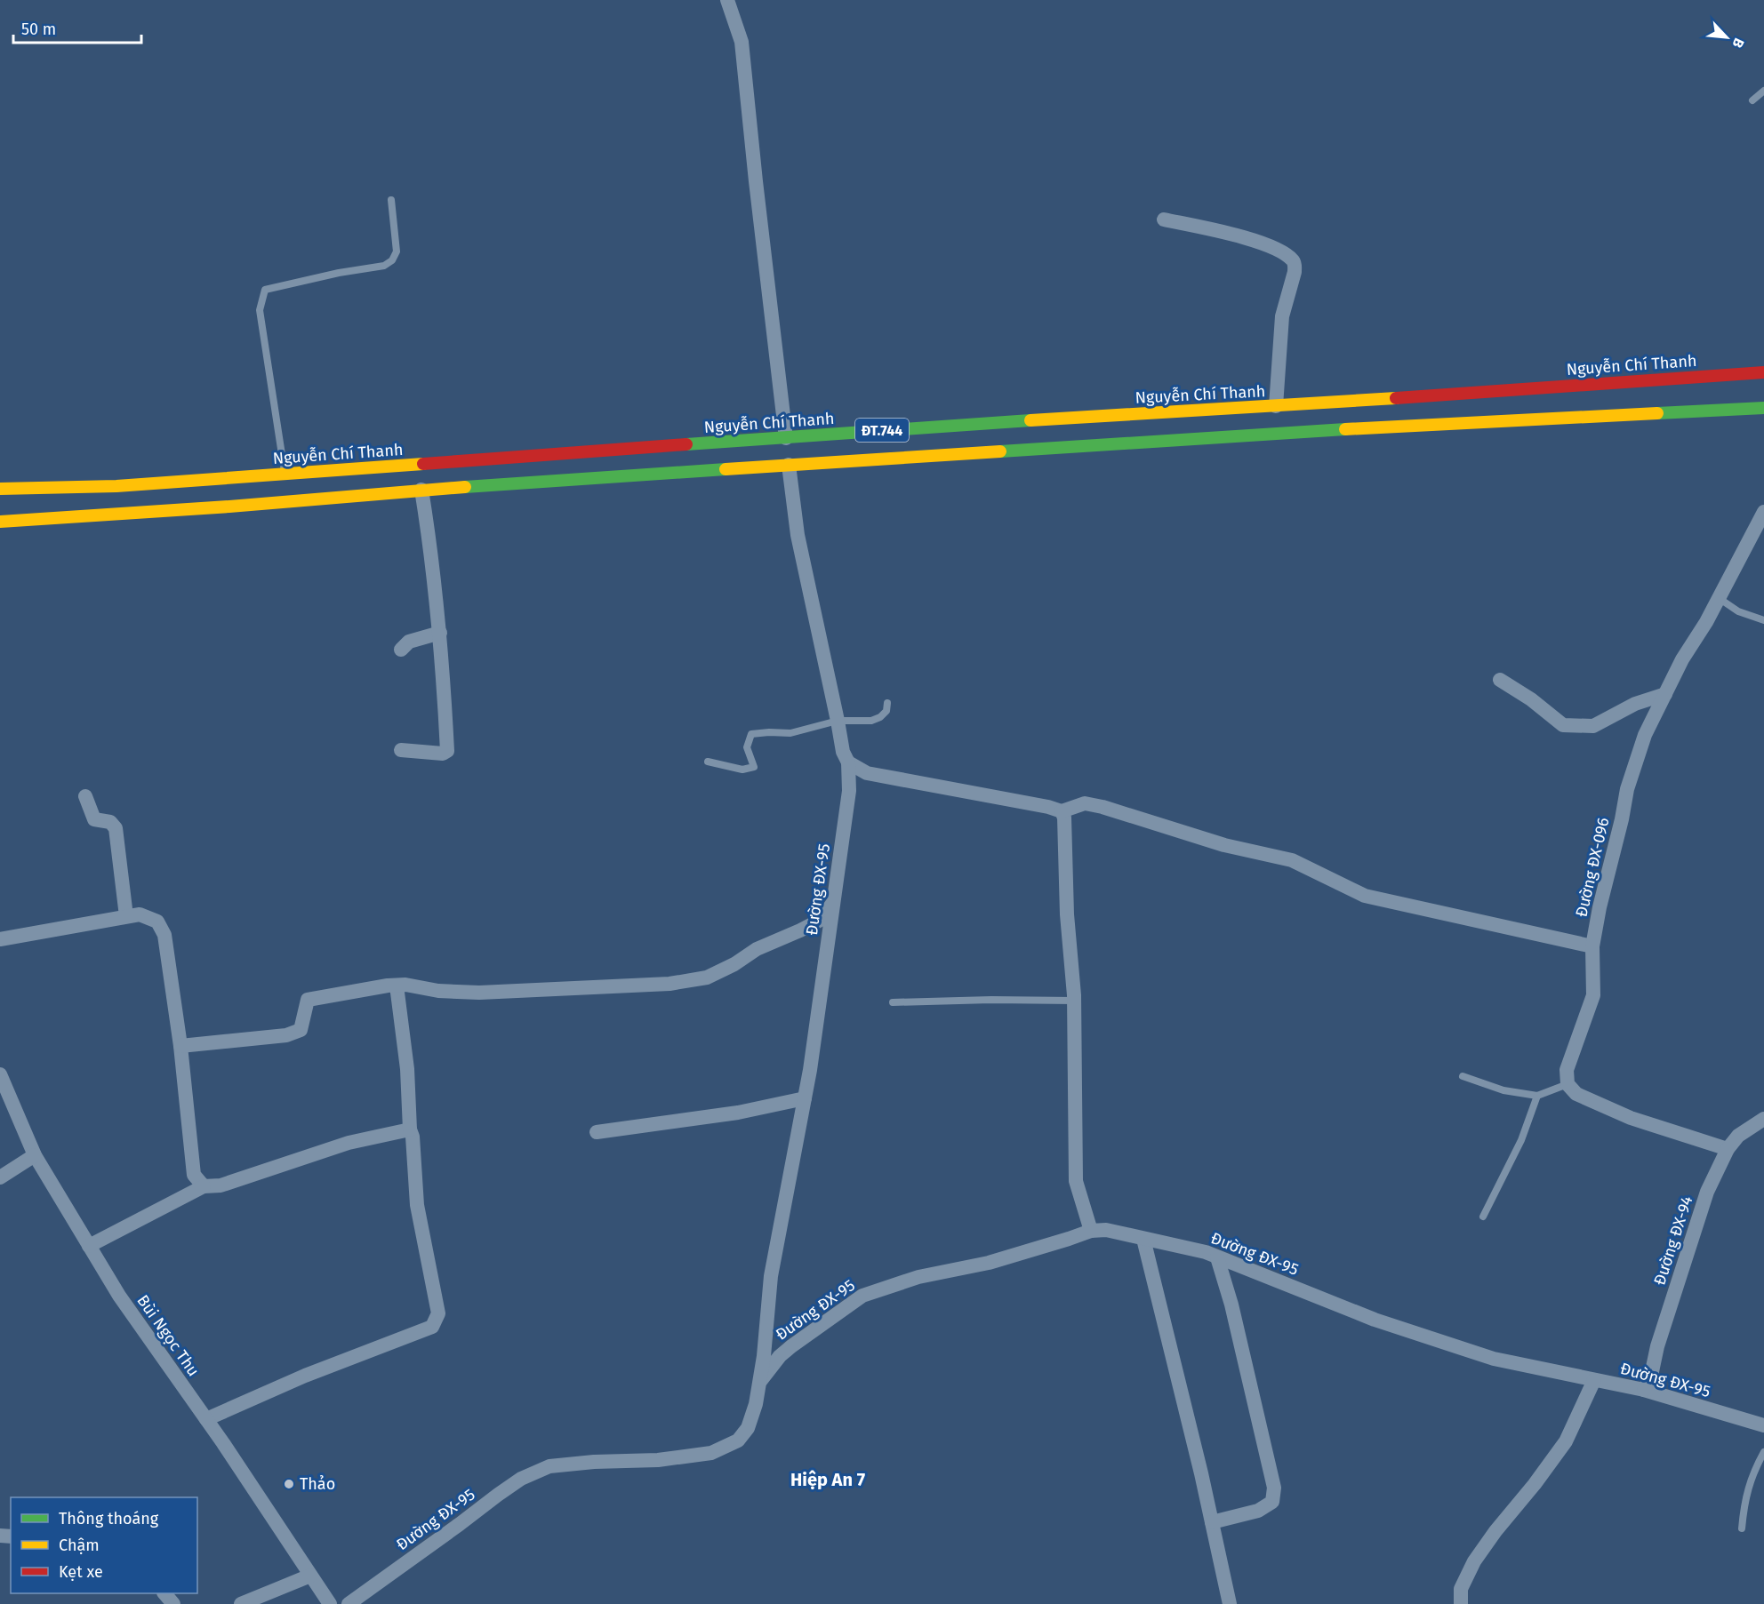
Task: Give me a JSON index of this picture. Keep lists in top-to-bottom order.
{
  "streets": {
    "main road": ["Nguyễn Chí Thanh", "ĐT.744"],
    "street": [
      "Đường ĐX-096",
      "Đường ĐX-95",
      "Đường ĐX-94",
      "Bùi Ngọc Thu"
    ]
  },
  "crossings": [
    ["Nguyễn Chí Thanh", "Đường ĐX-95"],
    ["Đường ĐX-95", "Đường ĐX-94"]
  ],
  "districts": ["Hiệp An 7"],
  "places": ["Thảo"],
  "legend": ["Thông thoáng", "Chậm", "Kẹt xe"],
  "scale_bar": "50 m",
  "north": "bottom right"
}
